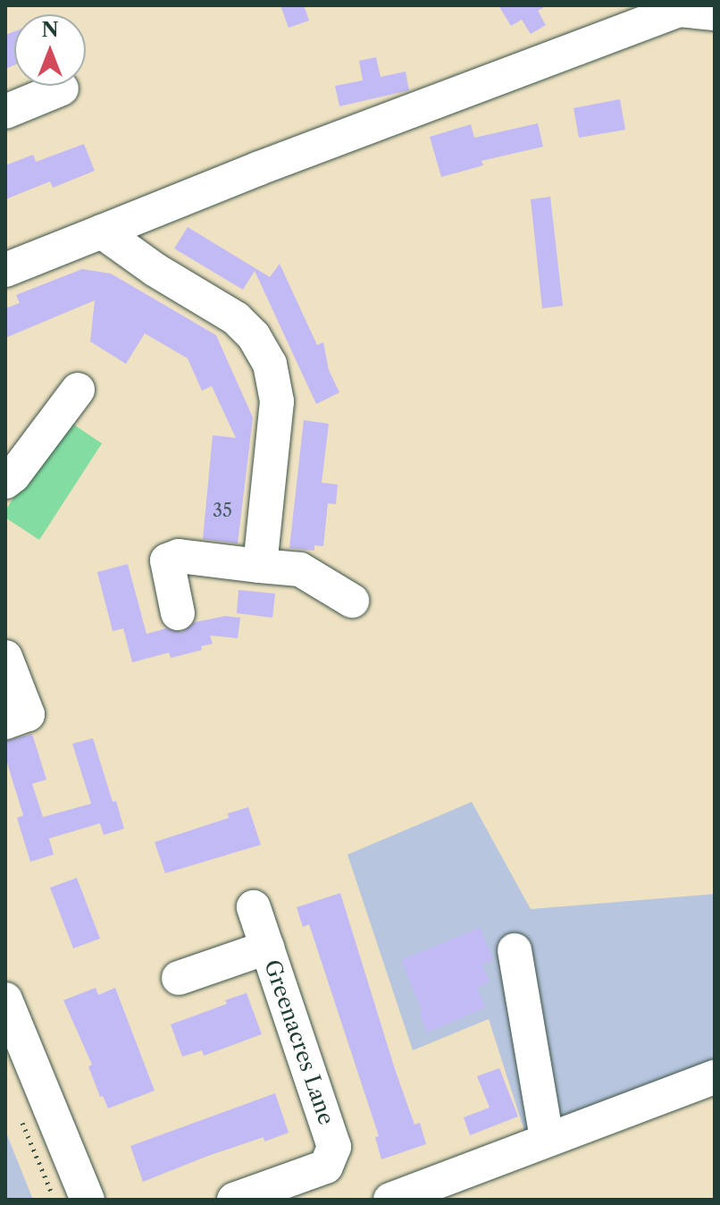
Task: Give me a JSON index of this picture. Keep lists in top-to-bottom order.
{
  "streets": {
    "street": ["Greenacres Lane"]
  },
  "house_numbers": ["35"],
  "north": "top"
}
